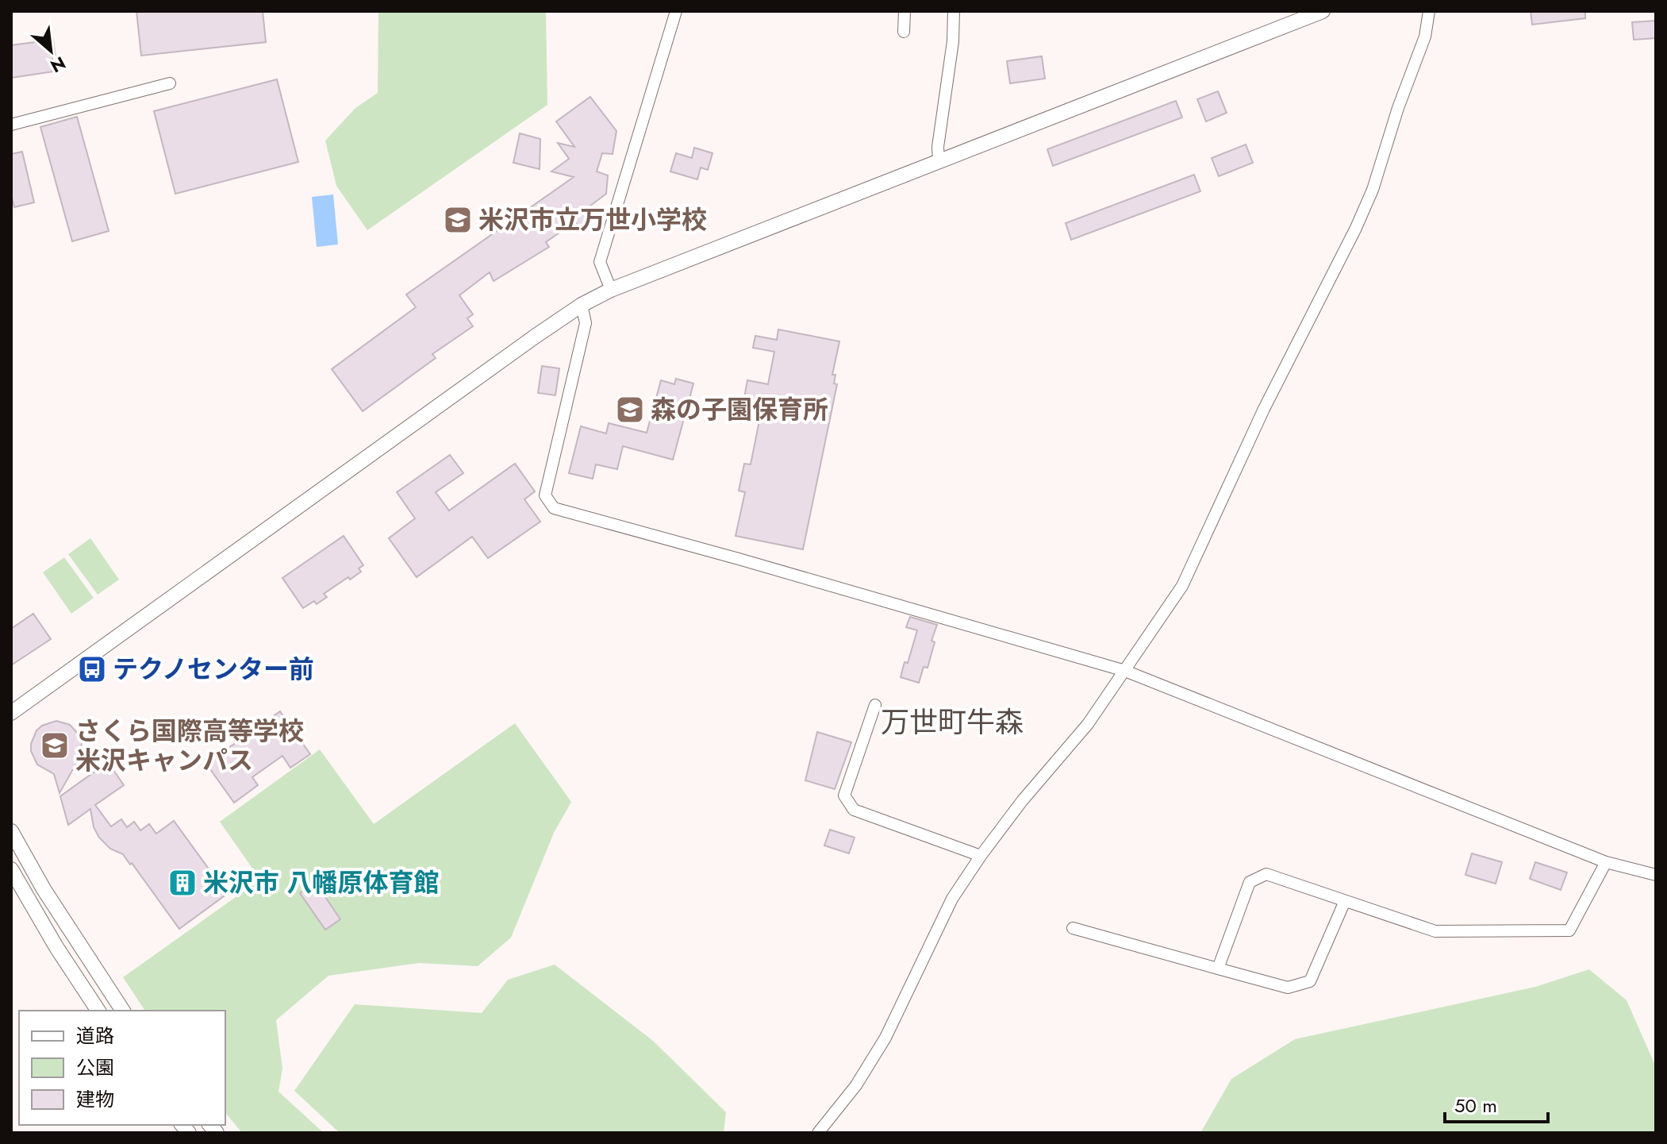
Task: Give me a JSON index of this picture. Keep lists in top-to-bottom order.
{
  "districts": ["万世町牛森"],
  "places": {
    "school or university": ["米沢市立万世小学校", "森の子園保育所", "さくら国際高等学校 米沢キャンパス"],
    "bus stop": ["テクノセンター前"],
    "building": ["米沢市 八幡原体育館"]
  },
  "legend": ["道路", "公園", "建物"],
  "scale_bar": "50 m",
  "north": "bottom right"
}
